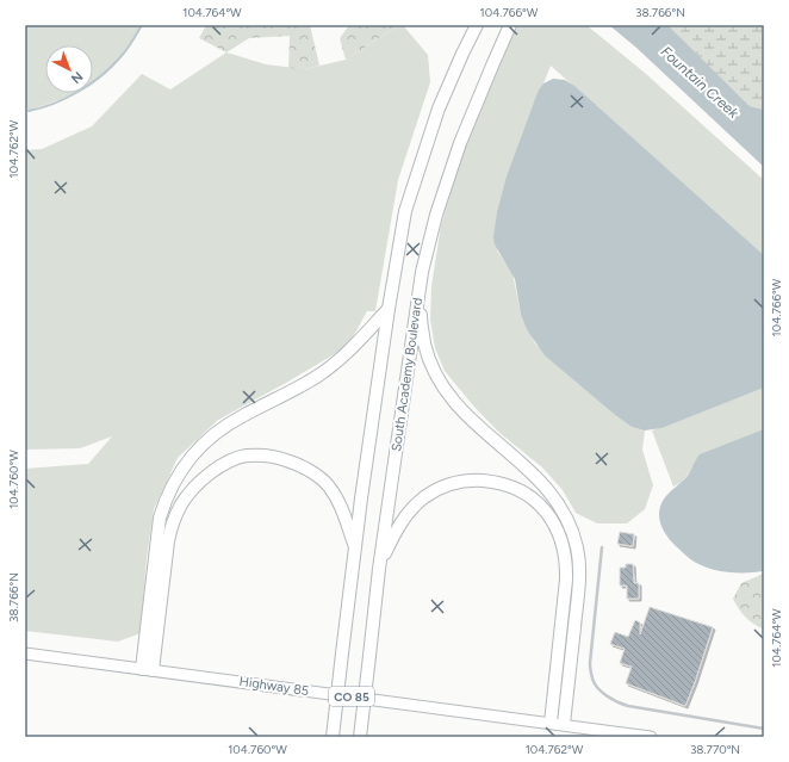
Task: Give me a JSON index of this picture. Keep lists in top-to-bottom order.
{
  "streets": {
    "highway": ["South Academy Boulevard"],
    "main road": ["Highway 85", "CO 85"]
  },
  "crossings": [
    ["Highway 85", "CO 85"]
  ],
  "water": ["Fountain Creek"],
  "north": "bottom right",
  "coordinates": [
    "104.764°W",
    "104.766°W",
    "38.766°N",
    "104.762°W",
    "104.760°W",
    "38.770°N"
  ]
}
